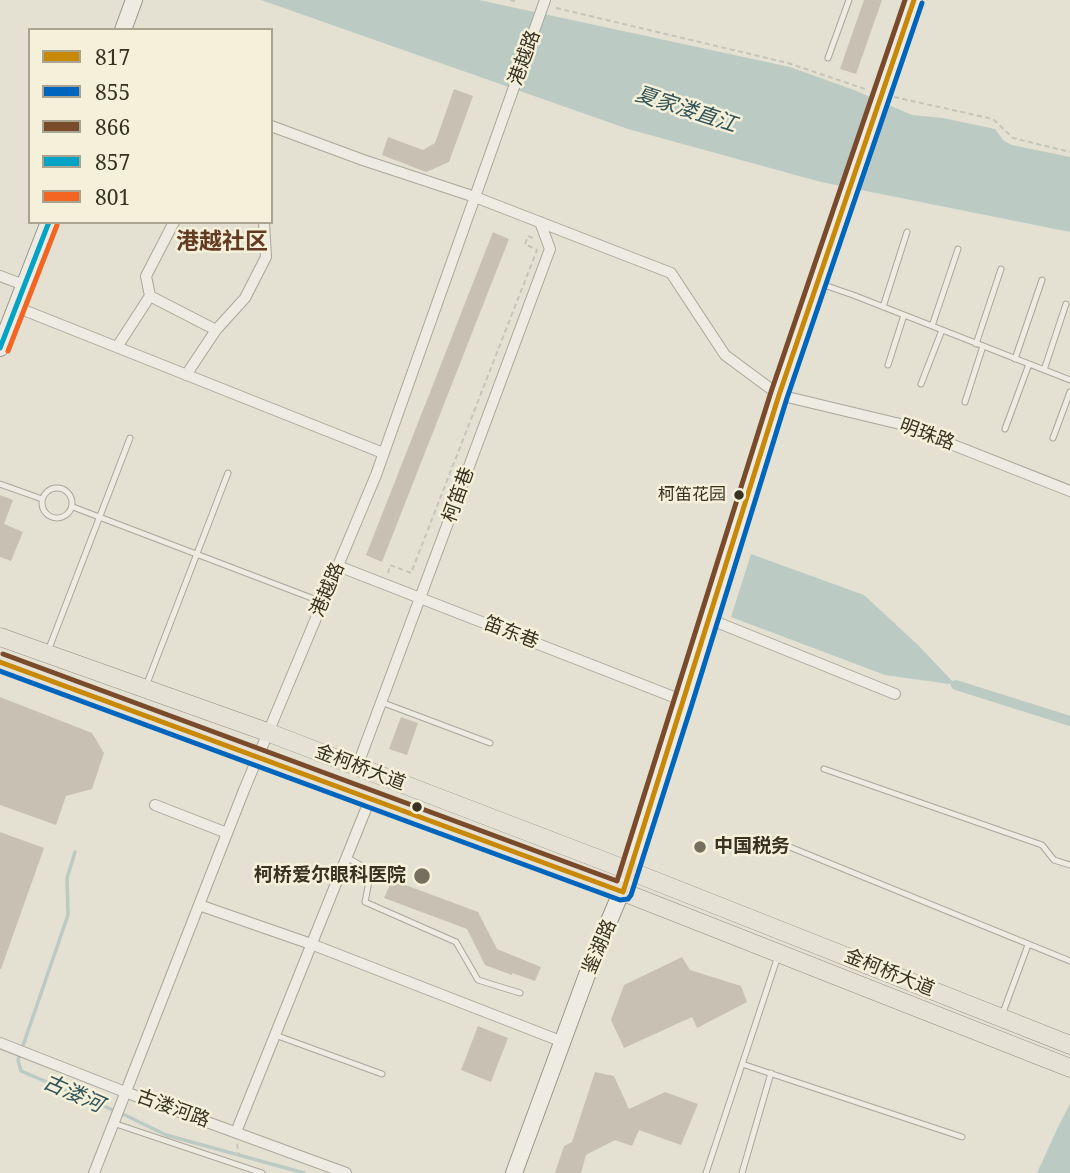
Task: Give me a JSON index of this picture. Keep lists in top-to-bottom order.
{
  "streets": {
    "main road": ["金柯桥大道"],
    "street": [
      "港越路",
      "明珠路",
      "柯笛巷",
      "笛东巷",
      "鉴湖路",
      "古溇河路"
    ]
  },
  "crossings": [
    ["港越路", "笛东巷"],
    ["港越路", "金柯桥大道"],
    ["港越路", "古溇河路"],
    ["明珠路", "鉴湖路"],
    ["柯笛巷", "笛东巷"],
    ["柯笛巷", "金柯桥大道"],
    ["笛东巷", "鉴湖路"],
    ["金柯桥大道", "鉴湖路"]
  ],
  "districts": ["港越社区"],
  "water": ["夏家溇直江", "古溇河"],
  "places": ["柯笛花园", "中国税务", "柯桥爱尔眼科医院"],
  "lines": [
    "transit line 817",
    "transit line 866",
    "transit line 855",
    "transit line 857",
    "transit line 801"
  ],
  "legend": [
    "817",
    "855",
    "866",
    "857",
    "801"
  ]
}
